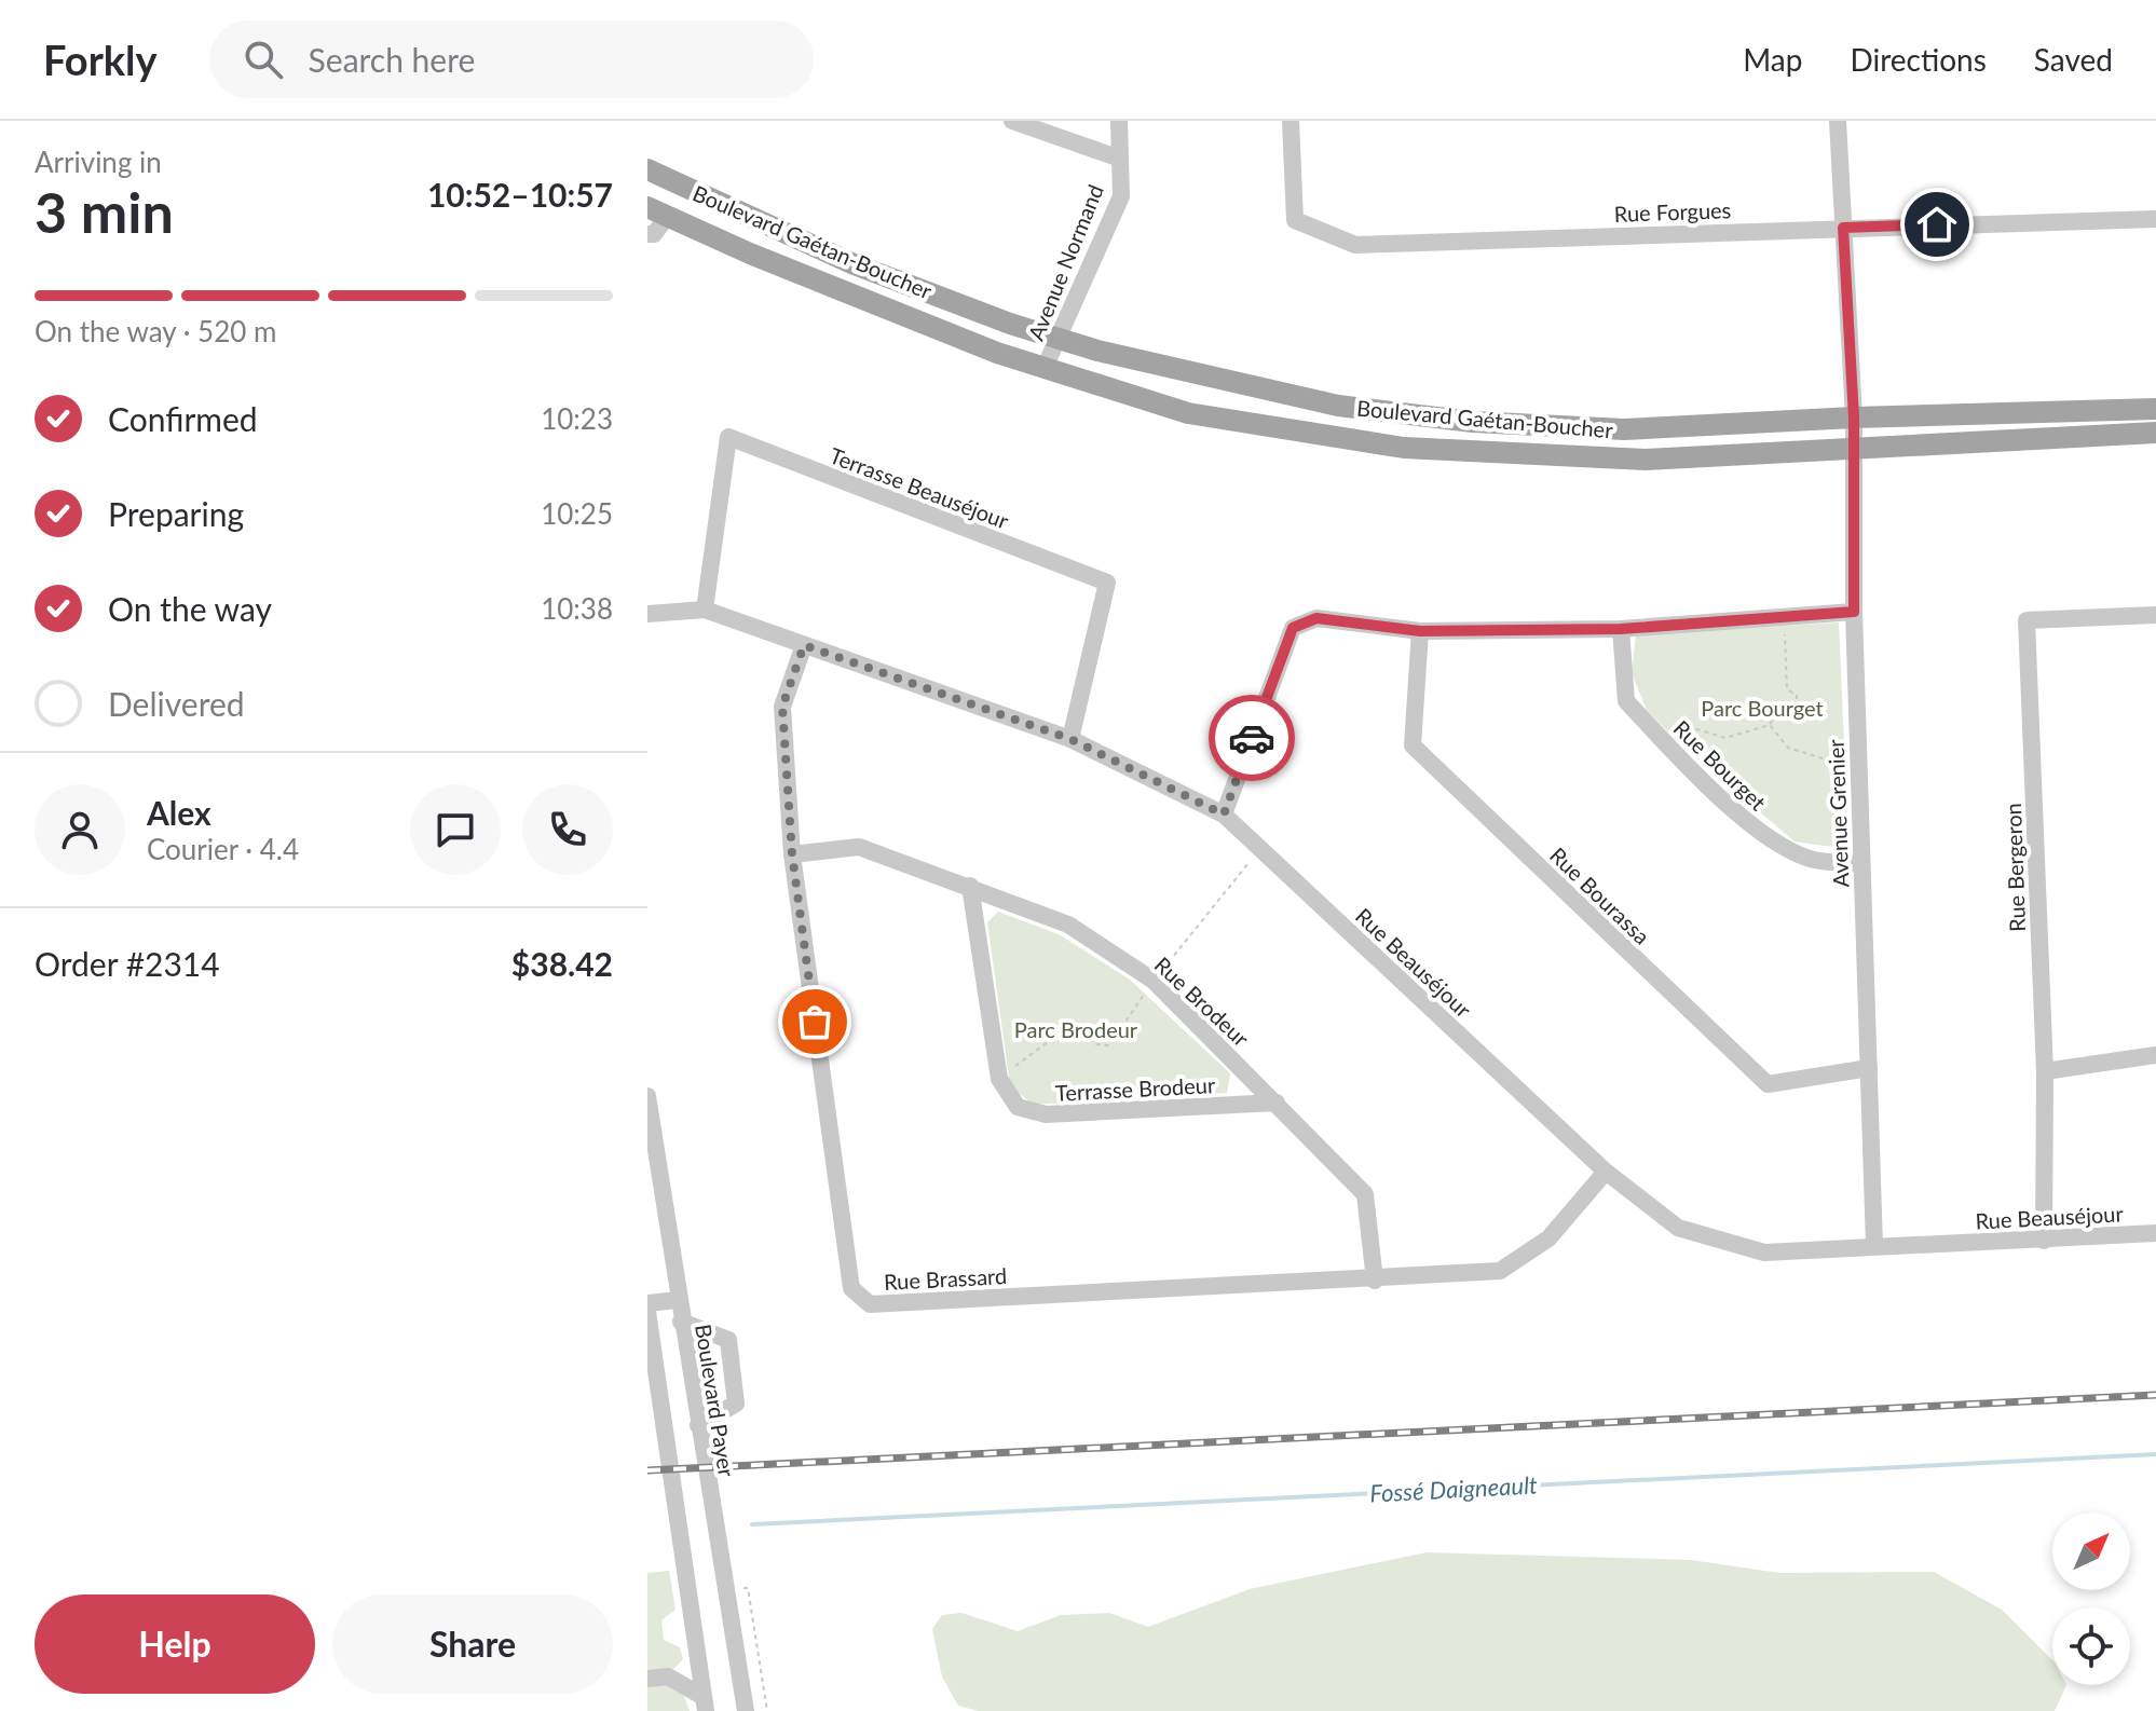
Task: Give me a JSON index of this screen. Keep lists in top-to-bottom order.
{
  "streets": {
    "main road": ["Boulevard Gaétan-Boucher"],
    "street": [
      "Rue Forgues",
      "Avenue Normand",
      "Terrasse Beauséjour",
      "Rue Bourget",
      "Avenue Grenier",
      "Rue Bergeron",
      "Rue Bourassa",
      "Rue Beauséjour",
      "Rue Brodeur",
      "Terrasse Brodeur",
      "Rue Brassard",
      "Boulevard Payer"
    ]
  },
  "crossings": [
    ["Rue Forgues", "Avenue Grenier"],
    ["Boulevard Gaétan-Boucher", "Avenue Normand"],
    ["Boulevard Gaétan-Boucher", "Avenue Grenier"],
    ["Terrasse Beauséjour", "Rue Beauséjour"],
    ["Rue Bourget", "Avenue Grenier"],
    ["Avenue Grenier", "Rue Bourassa"],
    ["Avenue Grenier", "Rue Beauséjour"],
    ["Rue Bergeron", "Rue Beauséjour"],
    ["Rue Beauséjour", "Rue Brassard"],
    ["Rue Brodeur", "Terrasse Brodeur"],
    ["Rue Brodeur", "Rue Brassard"]
  ],
  "water": ["Fossé Daigneault"],
  "parks": ["Parc Bourget", "Parc Brodeur"],
  "north": "top right",
  "page": {
    "header": "Forkly",
    "search": "Search here",
    "nav": ["Map", "Directions", "Saved"],
    "heading": ["3 min", "Arriving in", "10:52–10:57"],
    "panel": [
      "Alex",
      "Courier · 4.4",
      "Order #2314",
      "$38.42"
    ],
    "bar": "On the way · 520 m",
    "list": [
      ["Confirmed", "10:23"],
      ["Preparing", "10:25"],
      ["On the way", "10:38"],
      "Delivered"
    ],
    "buttons": ["Help", "Share"]
  }
}
